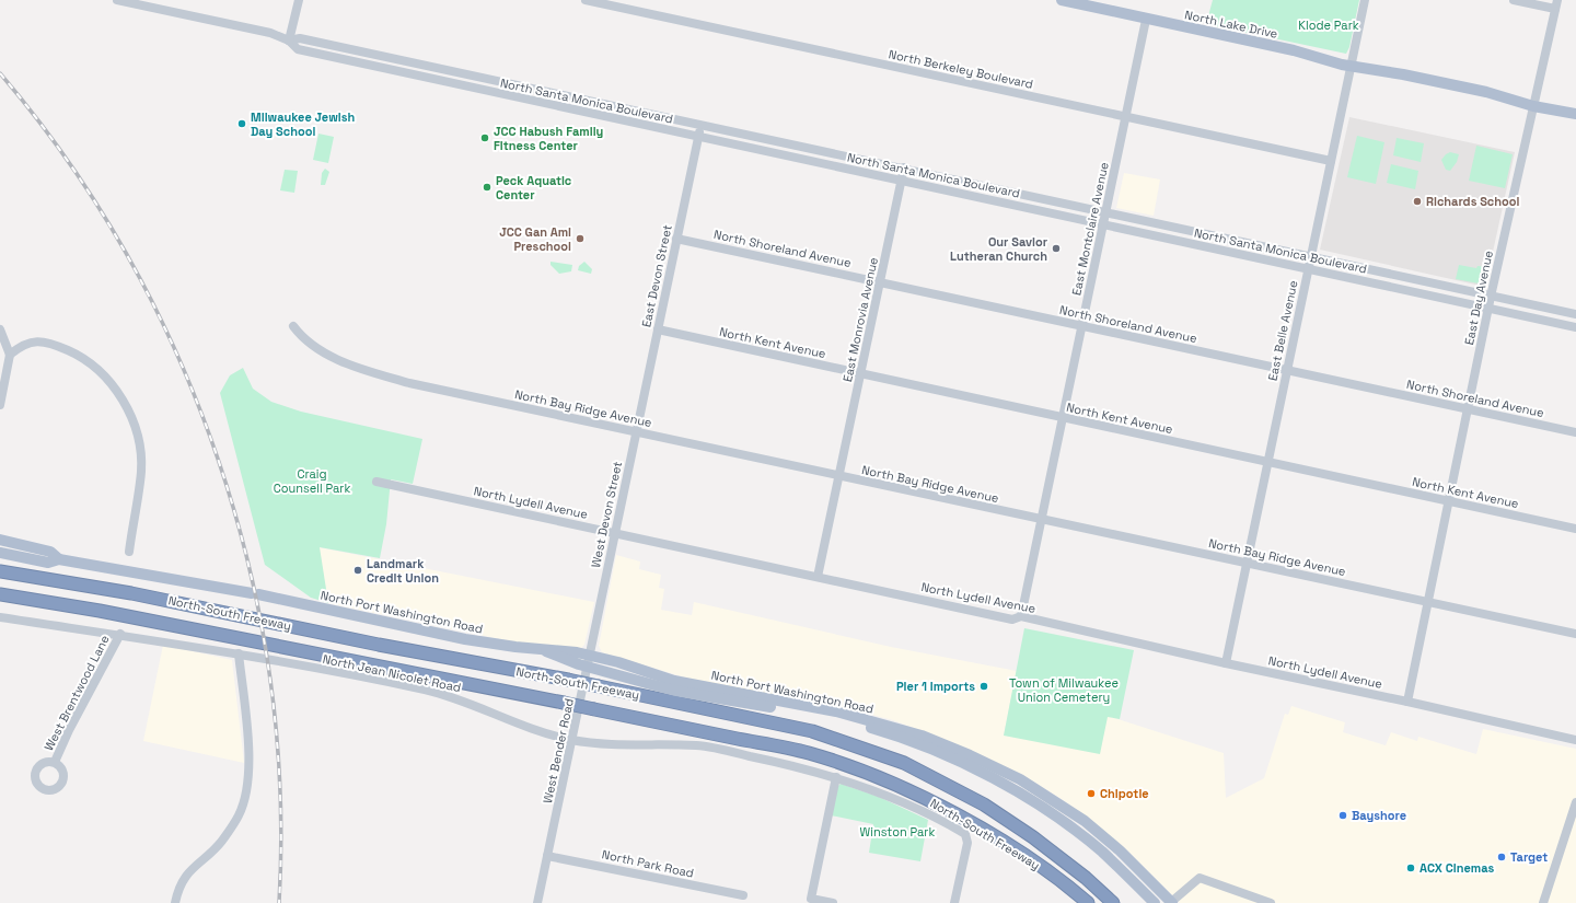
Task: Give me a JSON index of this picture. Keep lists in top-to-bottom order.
{
  "streets": {
    "highway": ["North-South Freeway"],
    "main road": ["North Lake Drive", "North Port Washington Road"],
    "street": [
      "North Berkeley Boulevard",
      "North Santa Monica Boulevard",
      "East Montclaire Avenue",
      "North Shoreland Avenue",
      "East Devon Street",
      "East Day Avenue",
      "East Monrovia Avenue",
      "East Belle Avenue",
      "North Kent Avenue",
      "North Bay Ridge Avenue",
      "North Lydell Avenue",
      "West Devon Street",
      "North Jean Nicolet Road",
      "West Brentwood Lane",
      "West Bender Road",
      "North Park Road"
    ]
  },
  "crossings": [
    ["North Lake Drive", "East Montclaire Avenue"],
    ["North Lake Drive", "East Day Avenue"],
    ["North Lake Drive", "East Belle Avenue"],
    ["North Berkeley Boulevard", "East Montclaire Avenue"],
    ["North Berkeley Boulevard", "East Belle Avenue"],
    ["North Santa Monica Boulevard", "East Montclaire Avenue"],
    ["North Santa Monica Boulevard", "East Devon Street"],
    ["North Santa Monica Boulevard", "East Day Avenue"],
    ["North Santa Monica Boulevard", "East Monrovia Avenue"],
    ["North Santa Monica Boulevard", "East Belle Avenue"],
    ["East Montclaire Avenue", "North Shoreland Avenue"],
    ["East Montclaire Avenue", "North Kent Avenue"],
    ["East Montclaire Avenue", "North Bay Ridge Avenue"],
    ["East Montclaire Avenue", "North Lydell Avenue"],
    ["North Shoreland Avenue", "East Devon Street"],
    ["North Shoreland Avenue", "East Day Avenue"],
    ["North Shoreland Avenue", "East Monrovia Avenue"],
    ["North Shoreland Avenue", "East Belle Avenue"],
    ["East Devon Street", "North Kent Avenue"],
    ["East Devon Street", "North Bay Ridge Avenue"],
    ["East Devon Street", "West Devon Street"],
    ["East Day Avenue", "North Kent Avenue"],
    ["East Day Avenue", "North Bay Ridge Avenue"],
    ["East Day Avenue", "North Lydell Avenue"],
    ["East Monrovia Avenue", "North Kent Avenue"],
    ["East Monrovia Avenue", "North Bay Ridge Avenue"],
    ["East Monrovia Avenue", "North Lydell Avenue"],
    ["East Belle Avenue", "North Kent Avenue"],
    ["East Belle Avenue", "North Bay Ridge Avenue"],
    ["East Belle Avenue", "North Lydell Avenue"],
    ["North Bay Ridge Avenue", "West Devon Street"],
    ["North Lydell Avenue", "West Devon Street"],
    ["West Devon Street", "West Bender Road"],
    ["North Port Washington Road", "West Bender Road"],
    ["North Jean Nicolet Road", "West Brentwood Lane"],
    ["North Jean Nicolet Road", "West Bender Road"],
    ["West Bender Road", "North Park Road"]
  ],
  "parks": [
    "Klode Park",
    "Craig Counsell Park",
    "Town of Milwaukee Union Cemetery",
    "Winston Park"
  ],
  "places": [
    "Milwaukee Jewish Day School",
    "JCC Habush Family Fitness Center",
    "Peck Aquatic Center",
    "Richards School",
    "JCC Gan Ami Preschool",
    "Our Savior Lutheran Church",
    "Landmark Credit Union",
    "Pier 1 Imports",
    "Chipotle",
    "Bayshore",
    "Target",
    "ACX Cinemas"
  ]
}
